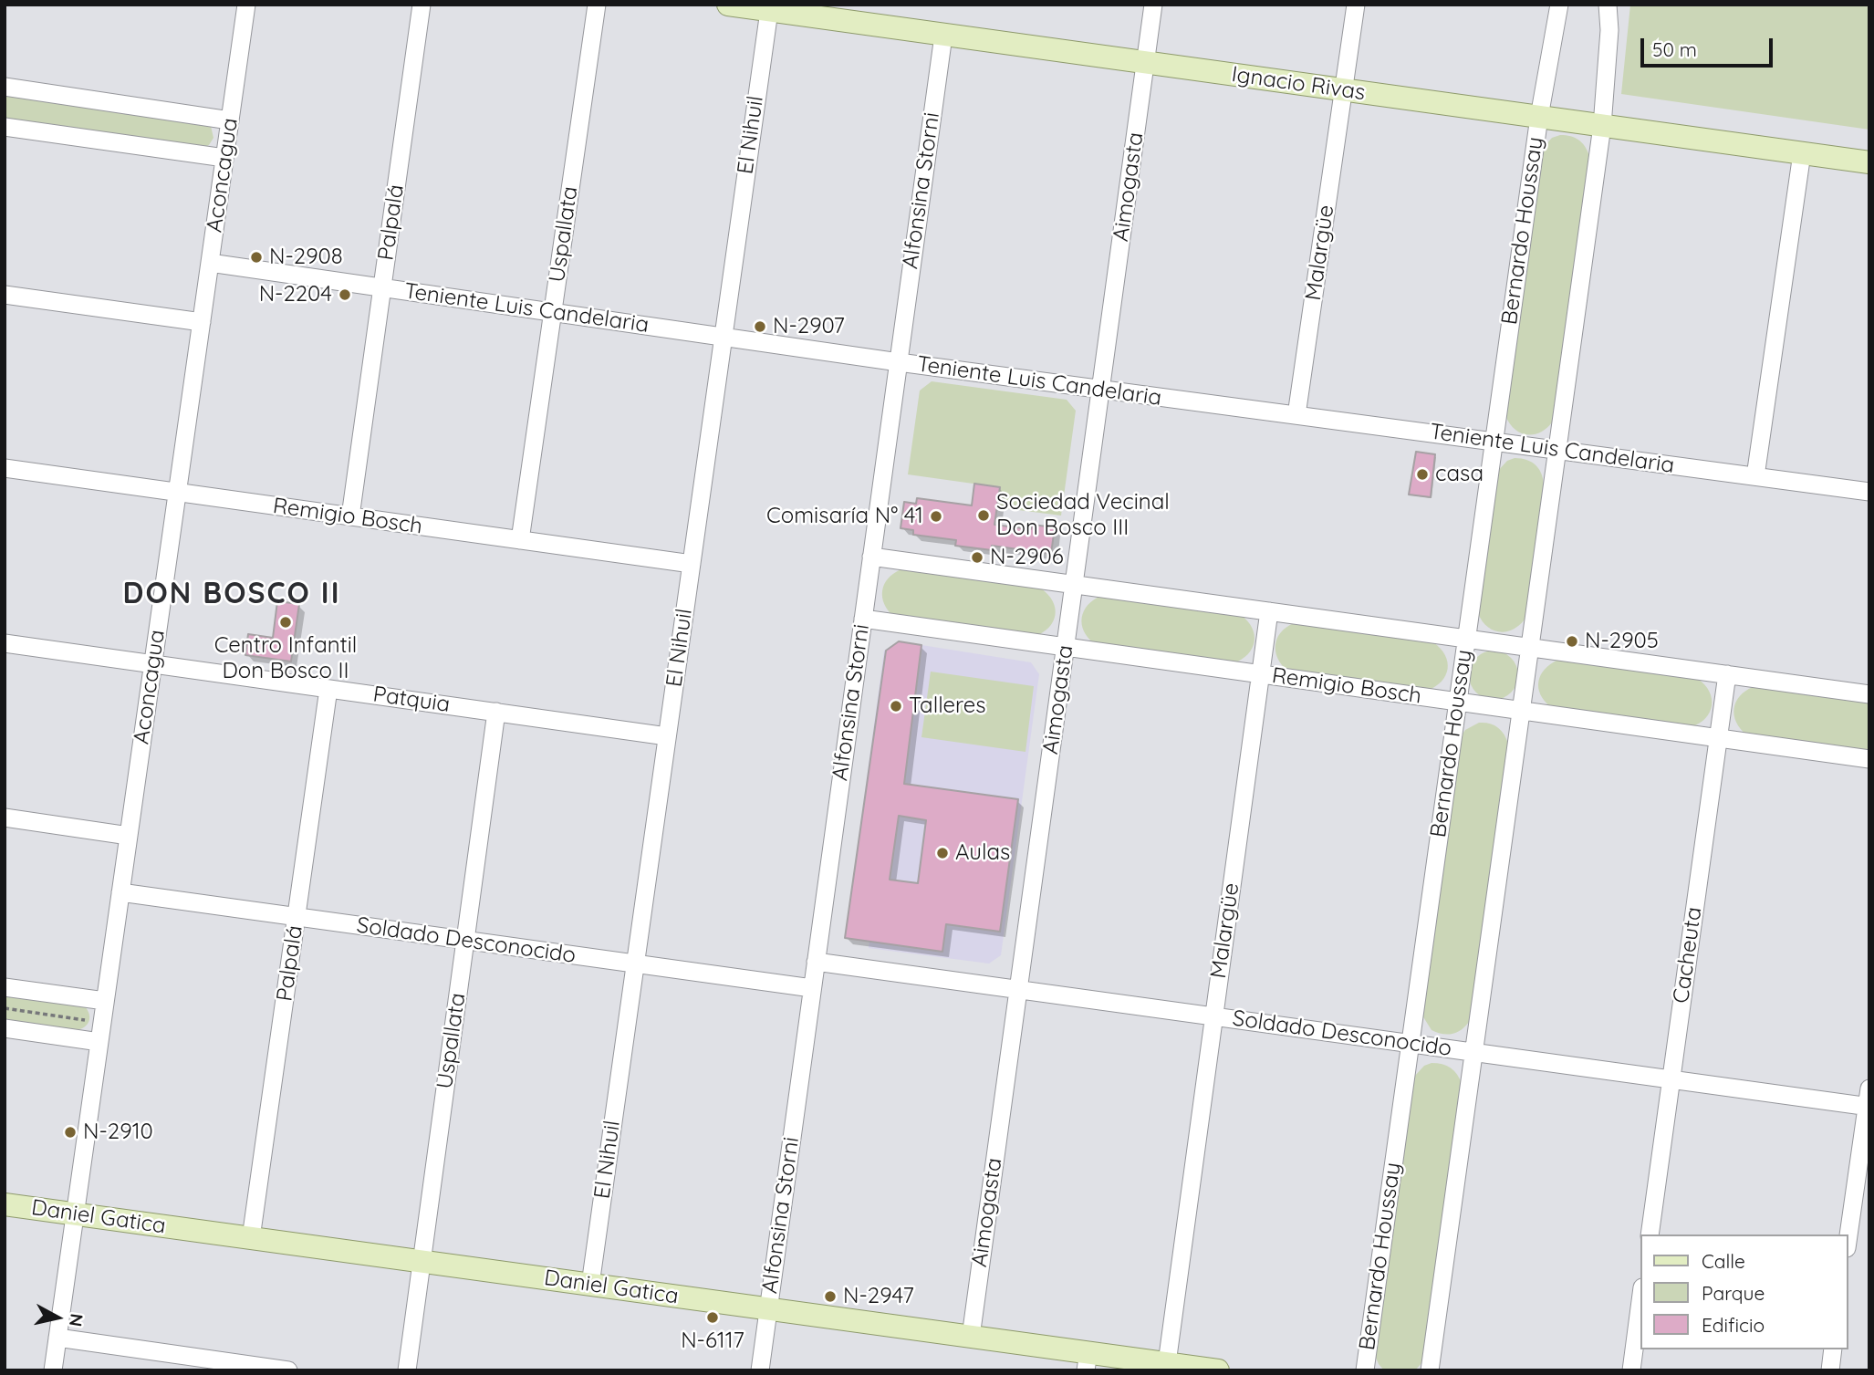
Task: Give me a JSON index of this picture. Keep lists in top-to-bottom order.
{
  "streets": {
    "main road": ["Ignacio Rivas", "Daniel Gatica"],
    "street": [
      "El Nihuil",
      "Aconcagua",
      "Aimogasta",
      "Alfonsina Storni",
      "Palpalá",
      "Bernardo Houssay",
      "Uspallata",
      "Malargüe",
      "Teniente Luis Candelaria",
      "Remigio Bosch",
      "Patquia",
      "Soldado Desconocido",
      "Cacheuta"
    ]
  },
  "crossings": [
    ["Ignacio Rivas", "El Nihuil"],
    ["Ignacio Rivas", "Aimogasta"],
    ["Ignacio Rivas", "Alfonsina Storni"],
    ["Ignacio Rivas", "Bernardo Houssay"],
    ["Ignacio Rivas", "Malargüe"],
    ["El Nihuil", "Teniente Luis Candelaria"],
    ["El Nihuil", "Remigio Bosch"],
    ["El Nihuil", "Patquia"],
    ["El Nihuil", "Soldado Desconocido"],
    ["El Nihuil", "Daniel Gatica"],
    ["Aconcagua", "Teniente Luis Candelaria"],
    ["Aconcagua", "Remigio Bosch"],
    ["Aconcagua", "Patquia"],
    ["Aconcagua", "Soldado Desconocido"],
    ["Aconcagua", "Daniel Gatica"],
    ["Aimogasta", "Teniente Luis Candelaria"],
    ["Aimogasta", "Remigio Bosch"],
    ["Aimogasta", "Soldado Desconocido"],
    ["Aimogasta", "Daniel Gatica"],
    ["Alfonsina Storni", "Teniente Luis Candelaria"],
    ["Alfonsina Storni", "Remigio Bosch"],
    ["Alfonsina Storni", "Soldado Desconocido"],
    ["Alfonsina Storni", "Daniel Gatica"],
    ["Palpalá", "Teniente Luis Candelaria"],
    ["Palpalá", "Remigio Bosch"],
    ["Palpalá", "Patquia"],
    ["Palpalá", "Soldado Desconocido"],
    ["Palpalá", "Daniel Gatica"],
    ["Bernardo Houssay", "Teniente Luis Candelaria"],
    ["Bernardo Houssay", "Remigio Bosch"],
    ["Bernardo Houssay", "Soldado Desconocido"],
    ["Uspallata", "Teniente Luis Candelaria"],
    ["Uspallata", "Remigio Bosch"],
    ["Uspallata", "Patquia"],
    ["Uspallata", "Soldado Desconocido"],
    ["Uspallata", "Daniel Gatica"],
    ["Malargüe", "Teniente Luis Candelaria"],
    ["Malargüe", "Remigio Bosch"],
    ["Malargüe", "Soldado Desconocido"],
    ["Malargüe", "Daniel Gatica"],
    ["Remigio Bosch", "Cacheuta"],
    ["Soldado Desconocido", "Cacheuta"]
  ],
  "districts": ["DON BOSCO II"],
  "places": [
    "N-2908",
    "N-2204",
    "N-2907",
    "casa",
    "Sociedad Vecinal Don Bosco III",
    "Comisaría N° 41",
    "N-2906",
    "Centro Infantil Don Bosco II",
    "N-2905",
    "Talleres",
    "Aulas",
    "N-2910",
    "N-2947",
    "N-6117"
  ],
  "legend": ["Calle", "Parque", "Edificio"],
  "scale_bar": "50 m",
  "north": "right"
}
